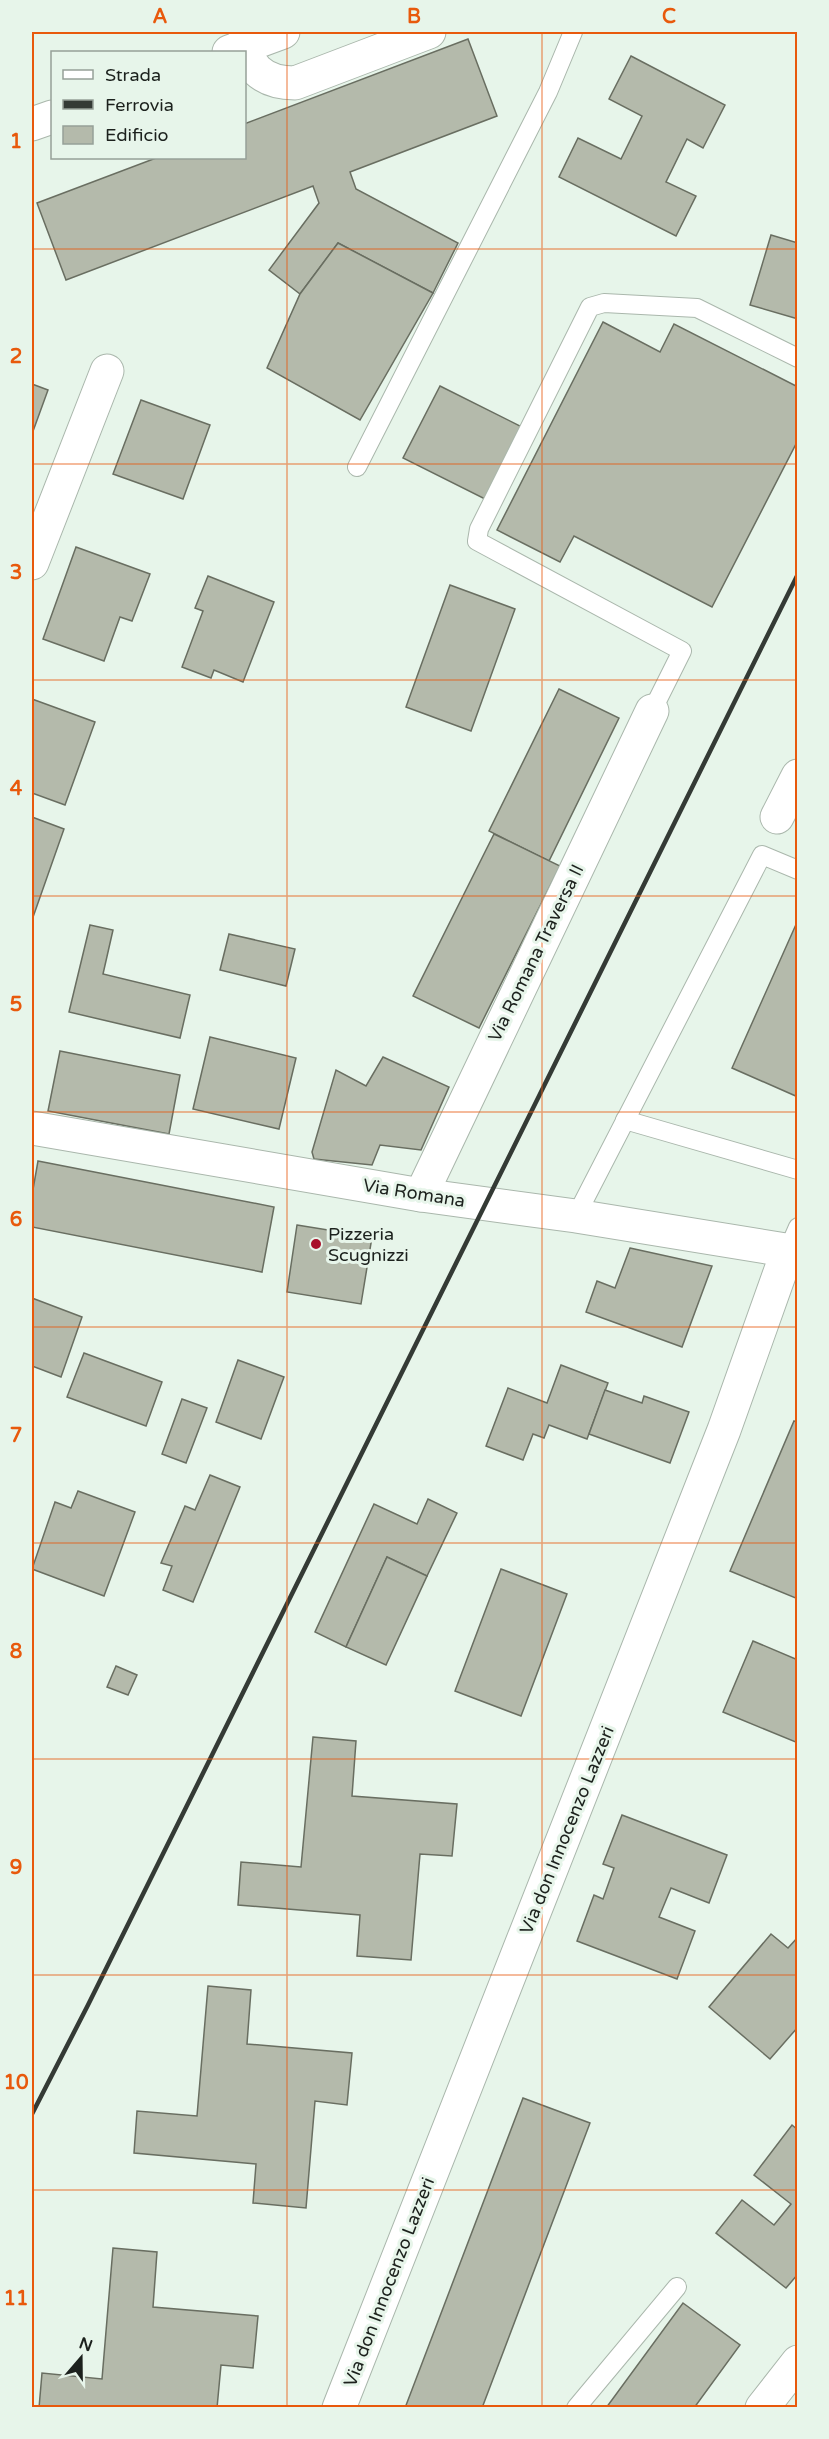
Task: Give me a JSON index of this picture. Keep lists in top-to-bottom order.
{
  "streets": {
    "street": ["Via Romana Traversa II", "Via Romana", "Via don Innocenzo Lazzeri"]
  },
  "crossings": [
    ["Via Romana Traversa II", "Via Romana"],
    ["Via Romana", "Via don Innocenzo Lazzeri"]
  ],
  "places": ["Pizzeria Scugnizzi"],
  "legend": ["Strada", "Ferrovia", "Edificio"],
  "north": "top",
  "grid": {
    "columns": ["A", "B", "C"],
    "rows": [
      "1",
      "2",
      "3",
      "4",
      "5",
      "6",
      "7",
      "8",
      "9",
      "10",
      "11"
    ]
  }
}
